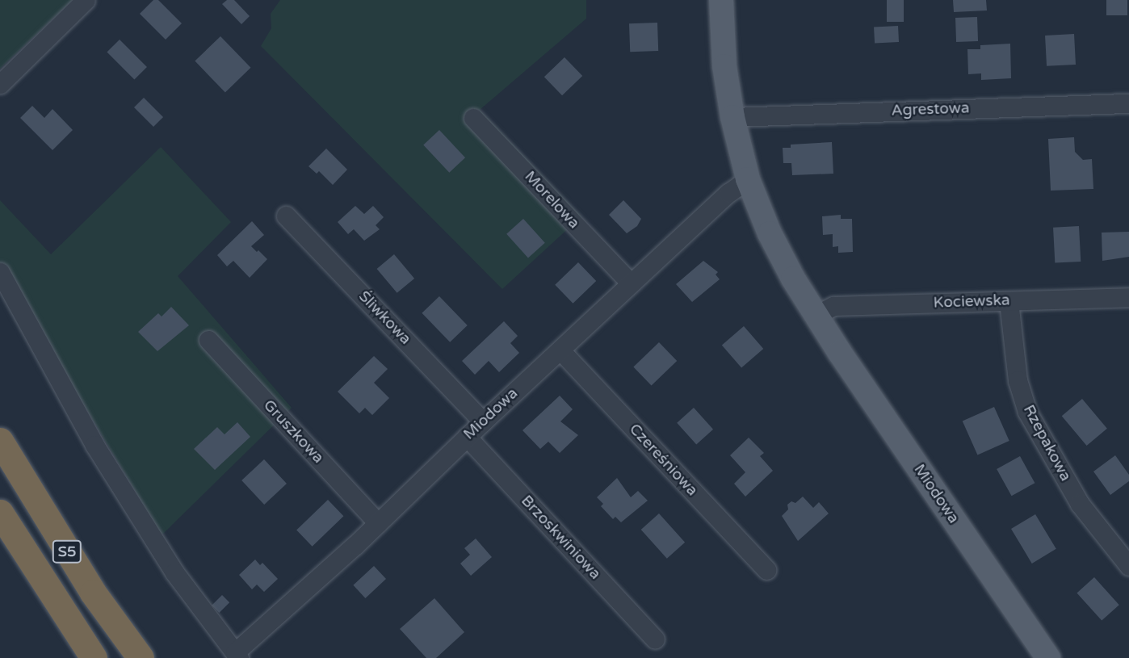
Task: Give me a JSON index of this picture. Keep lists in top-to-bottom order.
{
  "streets": {
    "highway": ["S5"],
    "main road": ["Miodowa"],
    "street": [
      "Agrestowa",
      "Morelowa",
      "Kociewska",
      "Śliwkowa",
      "Gruszkowa",
      "Rzepakowa",
      "Czereśniowa",
      "Brzoskwiniowa"
    ]
  },
  "crossings": [
    ["Agrestowa", "Miodowa"],
    ["Morelowa", "Miodowa"],
    ["Kociewska", "Miodowa"],
    ["Kociewska", "Rzepakowa"],
    ["Śliwkowa", "Miodowa"],
    ["Miodowa", "Gruszkowa"],
    ["Miodowa", "Czereśniowa"],
    ["Miodowa", "Brzoskwiniowa"]
  ]
}
